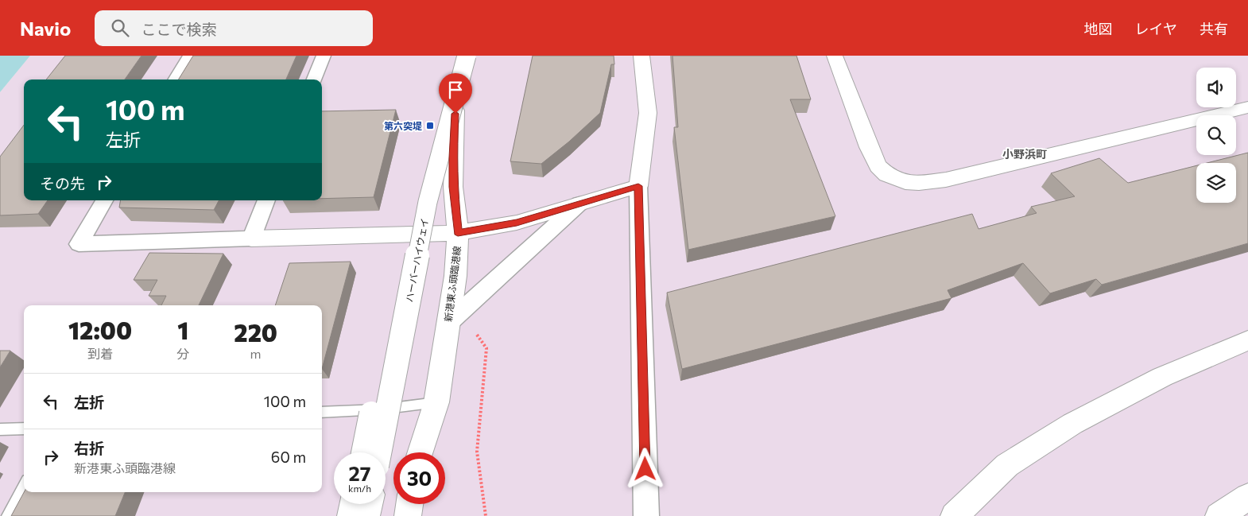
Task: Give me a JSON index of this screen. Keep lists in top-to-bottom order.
{
  "streets": {
    "street": ["ハーバーハイウェイ", "新港東ふ頭臨港線"]
  },
  "crossings": [
    ["ハーバーハイウェイ", "新港東ふ頭臨港線"]
  ],
  "districts": ["小野浜町"],
  "places": {
    "transit": ["第六突堤"]
  },
  "page": {
    "header": "Navio",
    "search": "ここで検索",
    "nav": ["地図", "レイヤ", "共有"],
    "turn": ["100 m", "左折"],
    "then": "その先",
    "eta": [
      "12:00",
      "到着",
      "1",
      "分",
      "220",
      "m"
    ],
    "list": [
      {
        "name": "左折",
        "value": "100 m"
      },
      {
        "name": "右折",
        "note": "新港東ふ頭臨港線",
        "value": "60 m"
      }
    ],
    "speed": "27 km/h",
    "limit": "30"
  }
}
